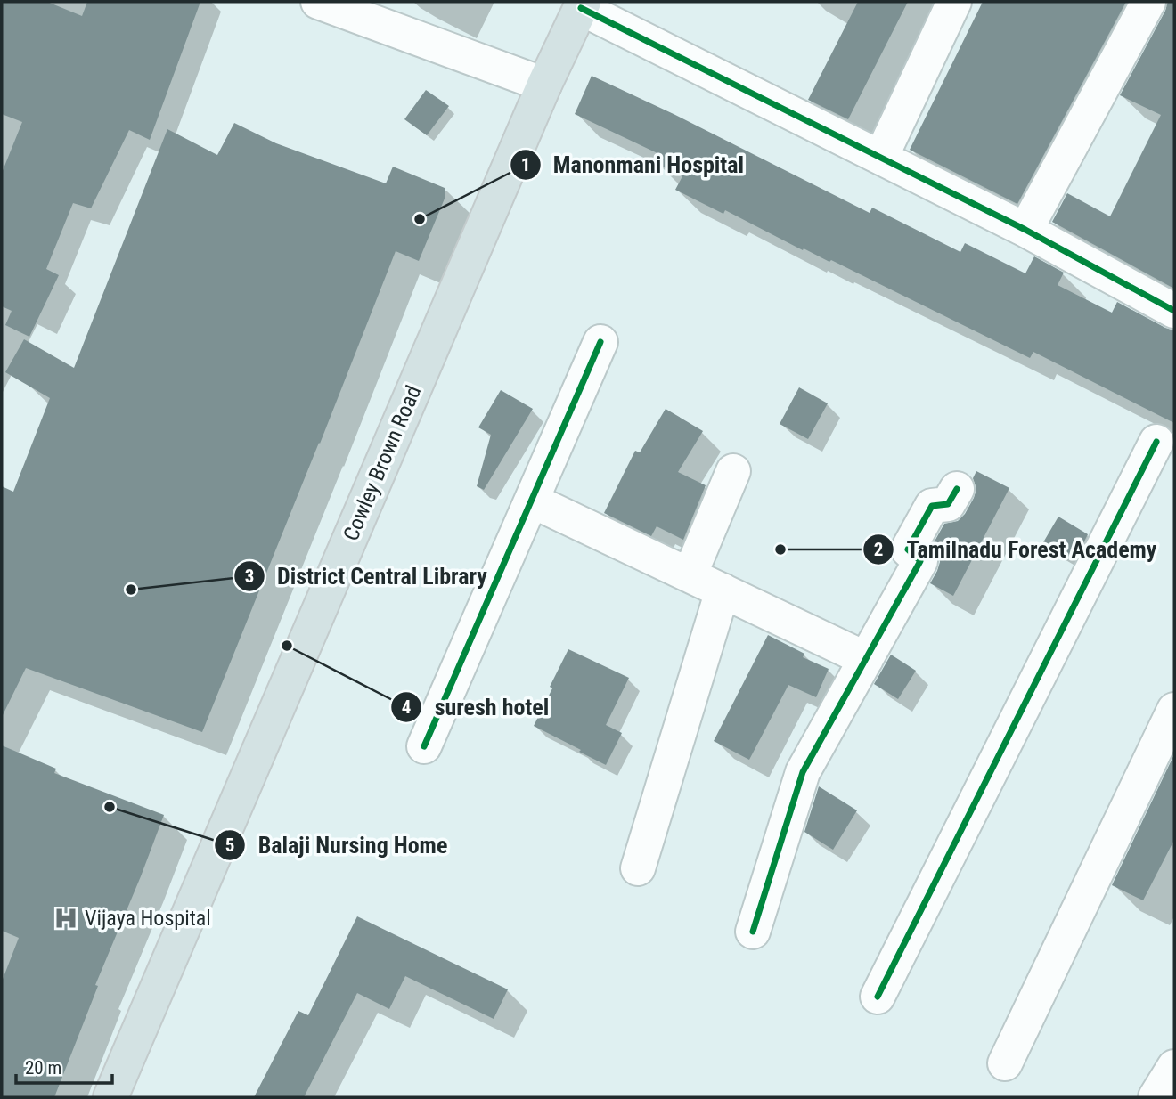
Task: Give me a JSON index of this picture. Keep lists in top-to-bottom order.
{
  "streets": {
    "main road": ["Cowley Brown Road"]
  },
  "places": {
    "other": [
      "Manonmani Hospital",
      "Tamilnadu Forest Academy",
      "District Central Library",
      "suresh hotel",
      "Balaji Nursing Home"
    ],
    "hospital": ["Vijaya Hospital"]
  },
  "scale_bar": "20 m"
}
